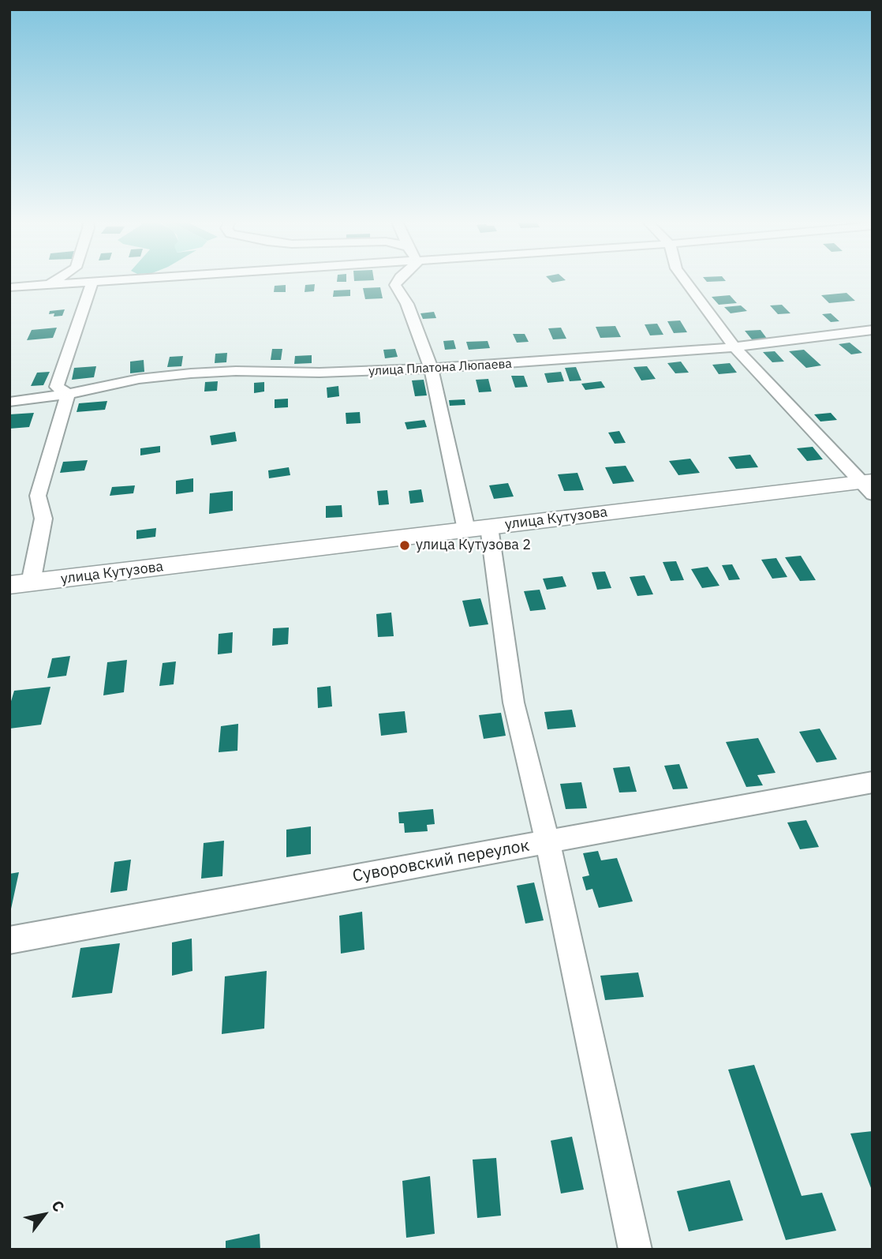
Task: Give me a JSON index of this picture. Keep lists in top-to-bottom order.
{
  "streets": {
    "street": ["улица Платона Люпаева", "улица Кутузова", "Суворовский переулок"]
  },
  "places": ["улица Кутузова 2"],
  "north": "top right"
}
